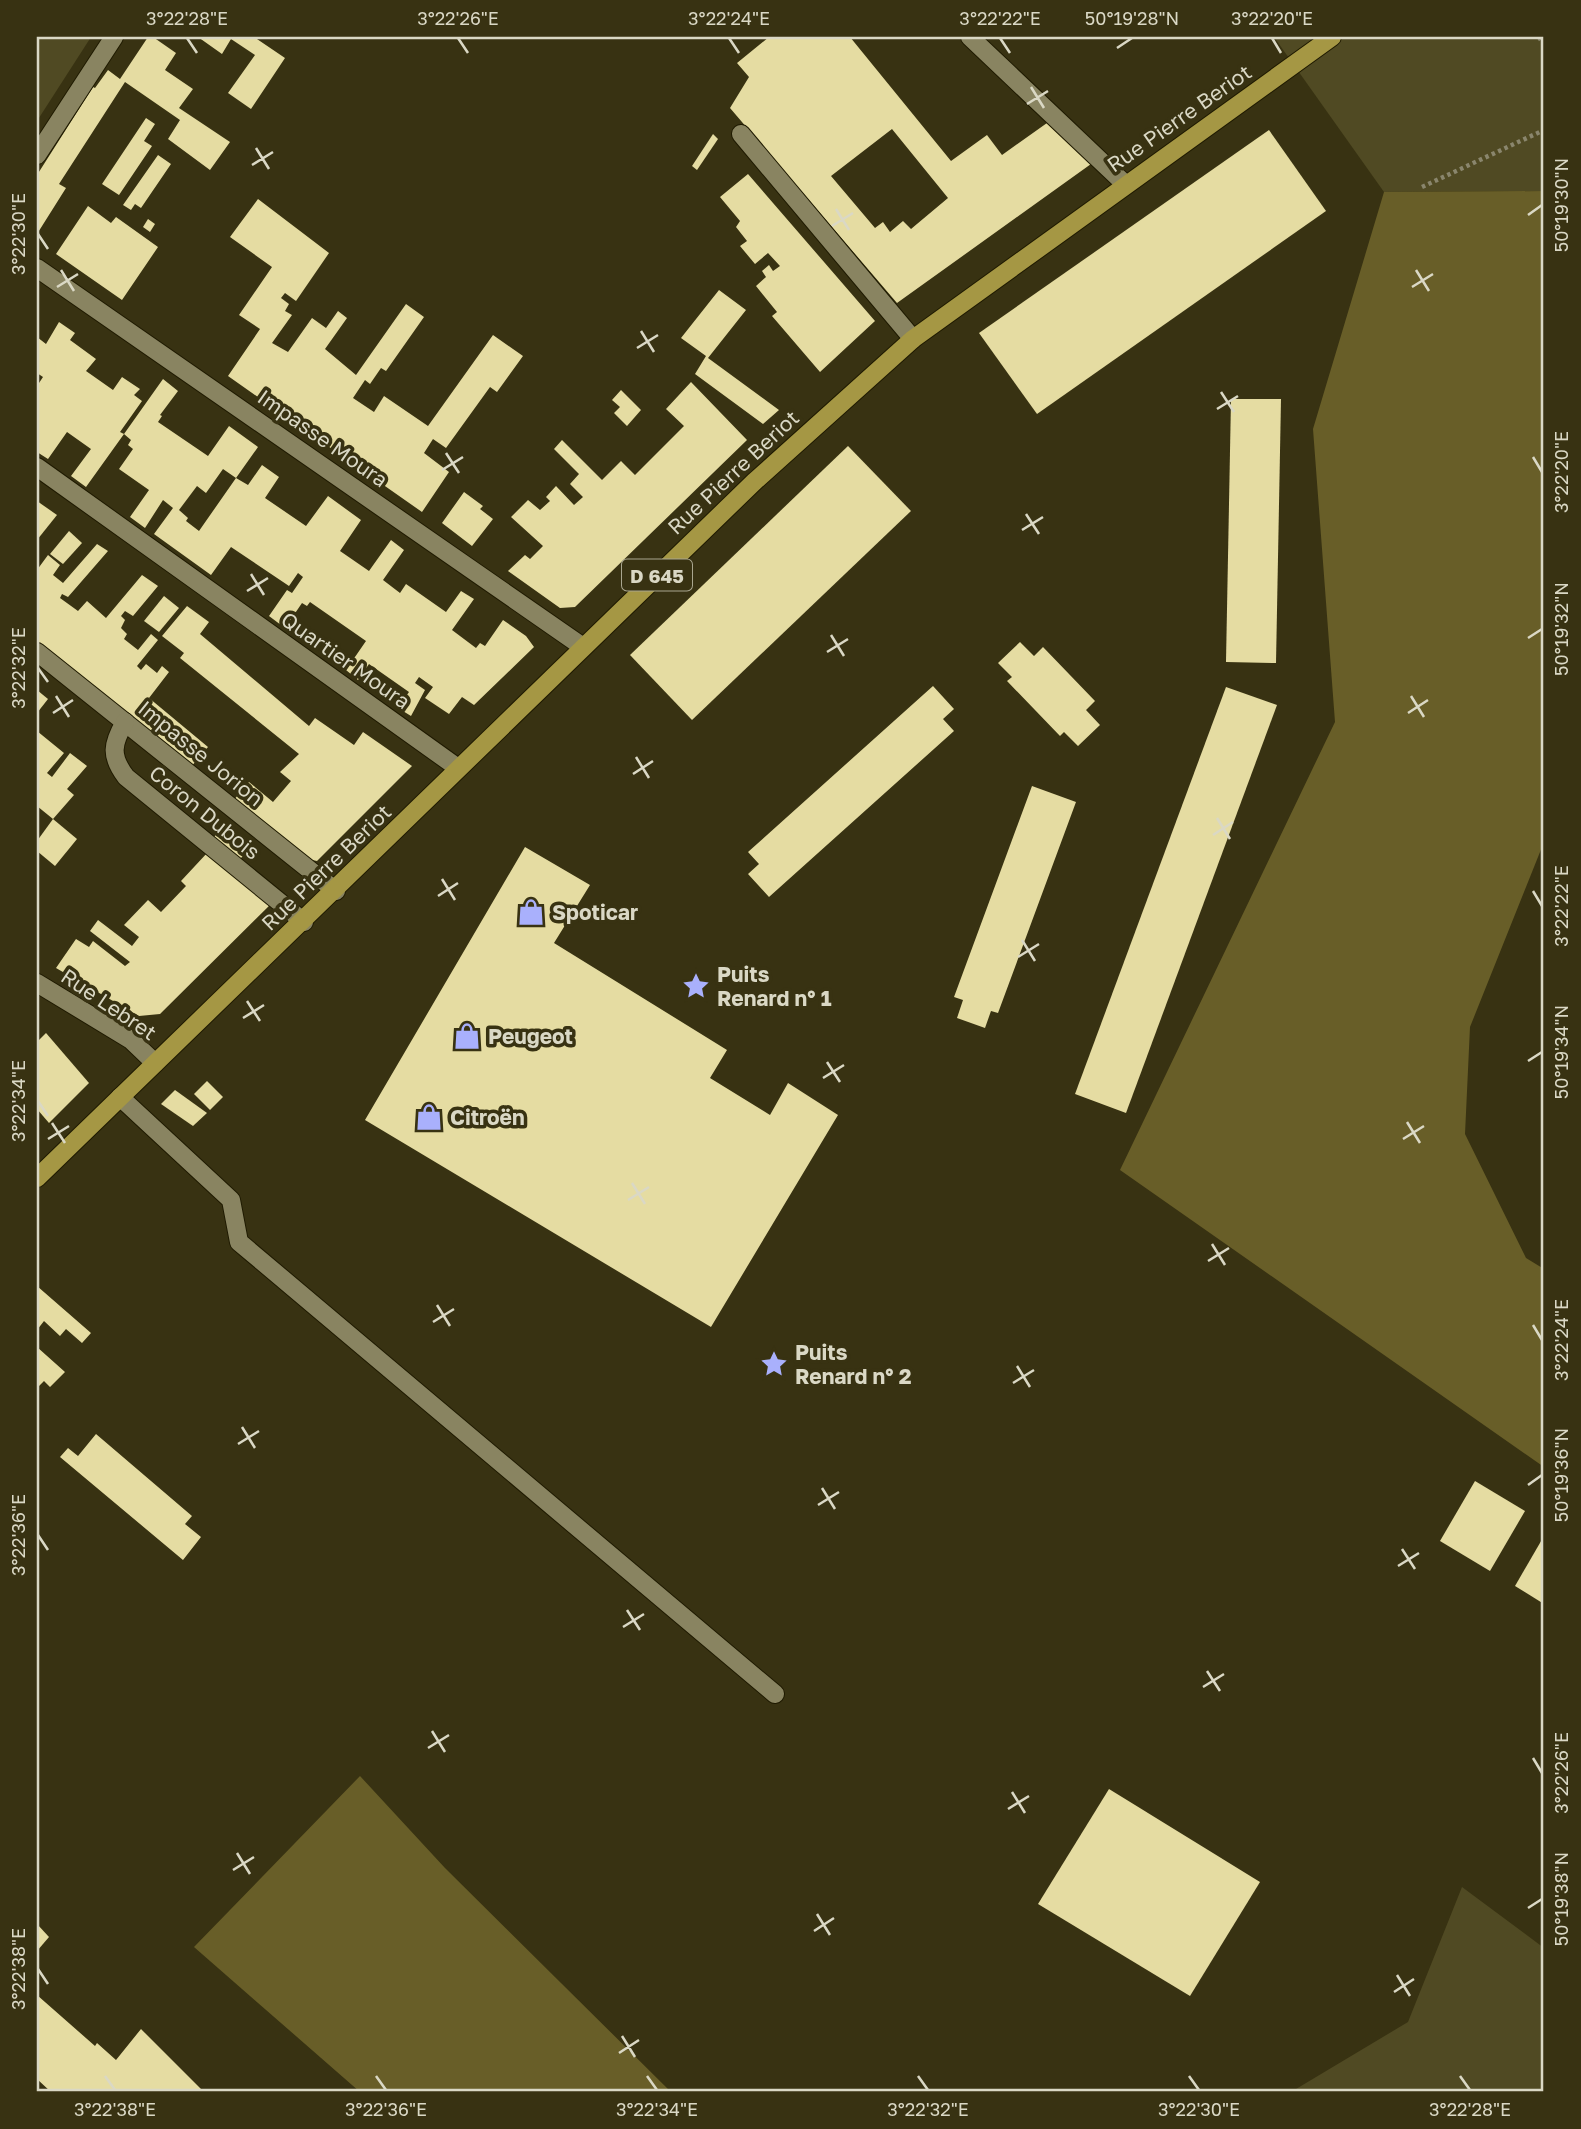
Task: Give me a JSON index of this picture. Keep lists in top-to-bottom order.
{
  "streets": {
    "main road": ["Rue Pierre Beriot", "D 645"],
    "street": [
      "Impasse Moura",
      "Quartier Moura",
      "Impasse Jorion",
      "Coron Dubois",
      "Rue Lebret"
    ]
  },
  "crossings": [
    ["Rue Pierre Beriot", "Impasse Moura"],
    ["Rue Pierre Beriot", "Quartier Moura"],
    ["Rue Pierre Beriot", "Impasse Jorion"],
    ["Rue Pierre Beriot", "Coron Dubois"],
    ["Rue Pierre Beriot", "Rue Lebret"],
    ["Impasse Jorion", "Coron Dubois"]
  ],
  "places": {
    "shop": ["Spoticar", "Peugeot", "Citroën"],
    "place": ["Puits Renard n° 1", "Puits Renard n° 2"]
  },
  "coordinates": [
    "3°22'28\"E",
    "3°22'26\"E",
    "3°22'24\"E",
    "3°22'22\"E",
    "50°19'28\"N",
    "3°22'20\"E",
    "50°19'30\"N",
    "3°22'30\"E",
    "50°19'32\"N",
    "3°22'32\"E",
    "50°19'34\"N",
    "3°22'34\"E",
    "50°19'36\"N",
    "3°22'36\"E",
    "50°19'38\"N",
    "3°22'38\"E"
  ]
}
